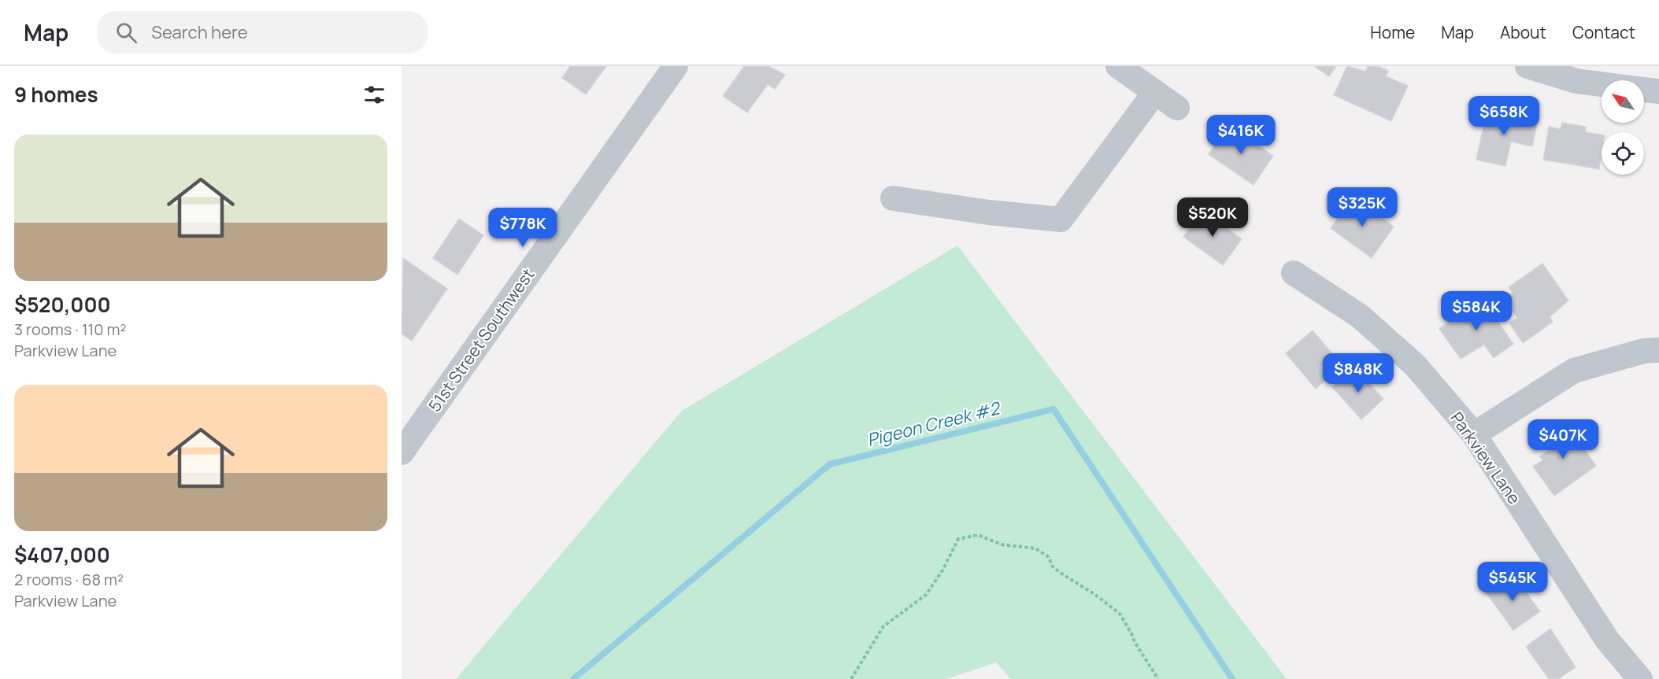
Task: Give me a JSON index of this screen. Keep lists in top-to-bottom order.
{
  "streets": {
    "street": ["51st Street Southwest", "Parkview Lane"]
  },
  "water": ["Pigeon Creek #2"],
  "north": "top left",
  "page": {
    "header": "Map",
    "search": "Search here",
    "nav": [
      "Home",
      "Map",
      "About",
      "Contact"
    ],
    "heading": "9 homes",
    "price": [
      "$658K",
      "$416K",
      "$325K",
      "$520K",
      "$778K",
      "$584K",
      "$848K",
      "$407K",
      "$545K"
    ],
    "list": [
      {
        "name": "$520,000",
        "note": "3 rooms · 110 m² · Parkview Lane"
      },
      {
        "name": "$407,000",
        "note": "2 rooms · 68 m² · Parkview Lane"
      }
    ]
  }
}
